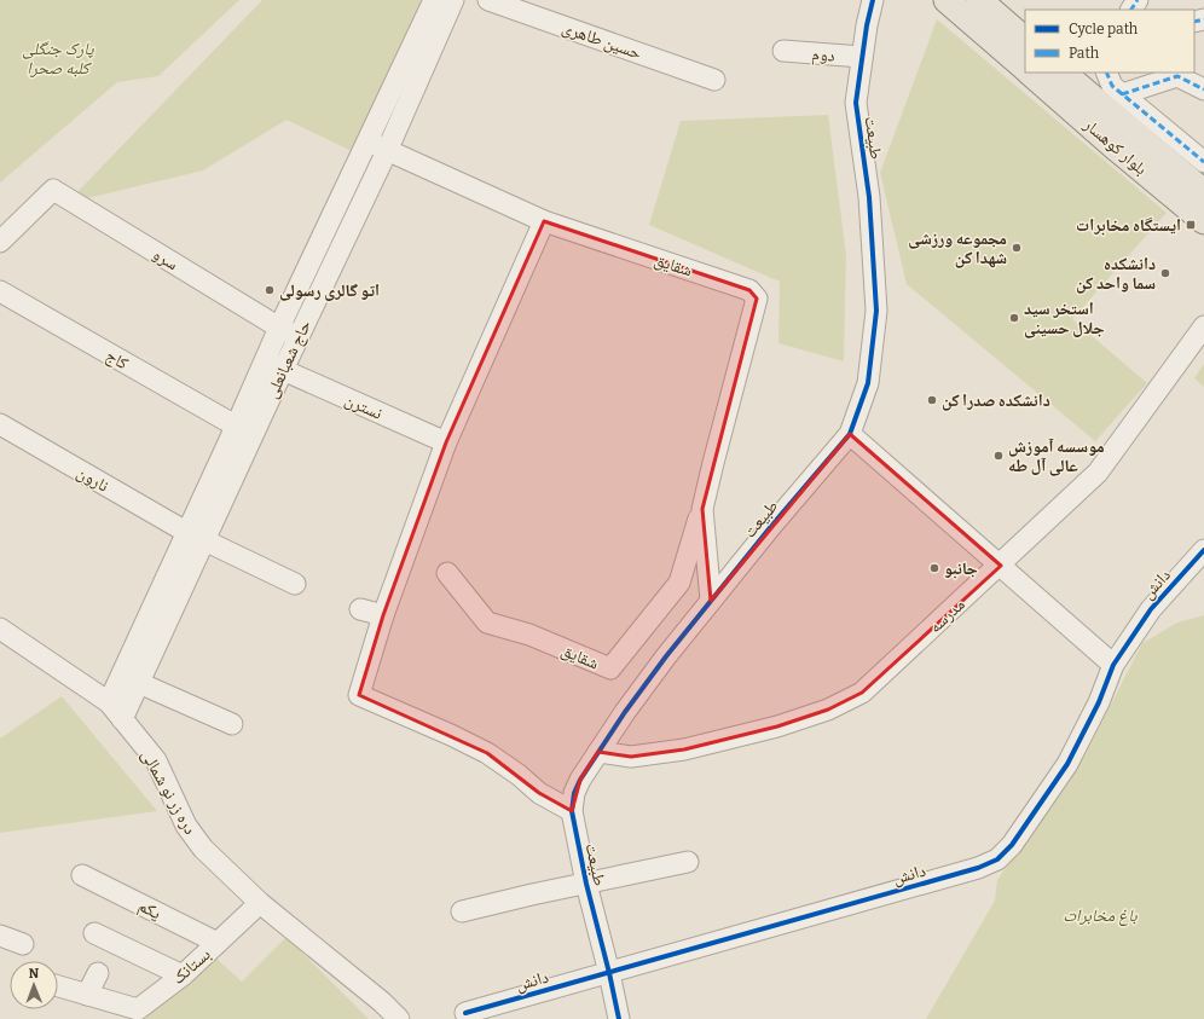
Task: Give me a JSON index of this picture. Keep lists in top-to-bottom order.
{
  "streets": {
    "main road": ["بلوار کوهسار"],
    "street": [
      "حسین طاهری",
      "دوم",
      "طبیعت",
      "سرو",
      "شقایق",
      "کاج",
      "حاج شعبانعلی",
      "نسترن",
      "نارون",
      "دانش",
      "مدرسه",
      "دره زر نو شمالی",
      "یکم",
      "بستانک"
    ]
  },
  "crossings": [
    ["دوم", "طبیعت"],
    ["طبیعت", "شقایق"],
    ["طبیعت", "دانش"],
    ["طبیعت", "مدرسه"],
    ["سرو", "حاج شعبانعلی"],
    ["شقایق", "حاج شعبانعلی"],
    ["کاج", "حاج شعبانعلی"],
    ["حاج شعبانعلی", "نسترن"],
    ["حاج شعبانعلی", "نارون"],
    ["حاج شعبانعلی", "دره زر نو شمالی"],
    ["دره زر نو شمالی", "بستانک"],
    ["یکم", "بستانک"]
  ],
  "parks": ["پارک جنگلی کلبه صحرا", "باغ مخابرات"],
  "places": {
    "transit": ["ایستگاه مخابرات"],
    "other": [
      "مجموعه ورزشی شهدا کن",
      "دانشکده سما واحد کن",
      "اتو گالری رسولی",
      "استخر سید جلال حسینی",
      "دانشکده صدرا کن",
      "موسسه آموزش عالی آل طه",
      "جانبو"
    ]
  },
  "legend": ["Cycle path", "Path"],
  "north": "top"
}
